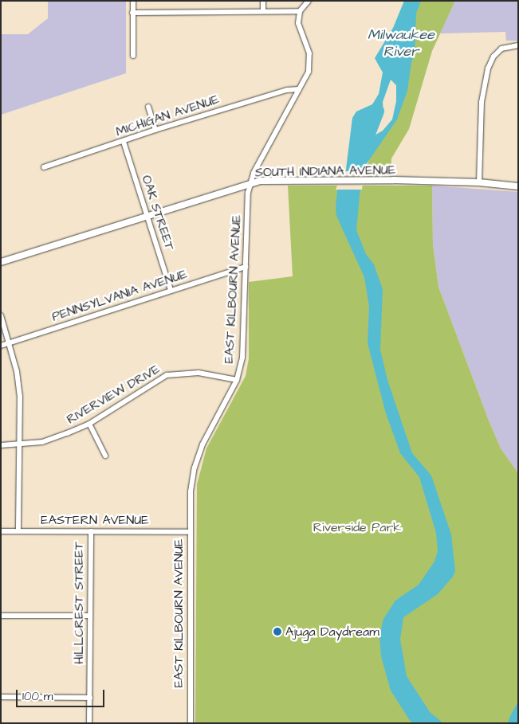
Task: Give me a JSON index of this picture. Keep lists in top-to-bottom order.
{
  "streets": {
    "street": [
      "MICHIGAN AVENUE",
      "SOUTH INDIANA AVENUE",
      "OAK STREET",
      "EAST KILBOURN AVENUE",
      "PENNSYLVANIA AVENUE",
      "RIVERVIEW DRIVE",
      "EASTERN AVENUE",
      "HILLCREST STREET"
    ]
  },
  "crossings": [
    ["MICHIGAN AVENUE", "OAK STREET"],
    ["MICHIGAN AVENUE", "EAST KILBOURN AVENUE"],
    ["SOUTH INDIANA AVENUE", "OAK STREET"],
    ["SOUTH INDIANA AVENUE", "EAST KILBOURN AVENUE"],
    ["OAK STREET", "PENNSYLVANIA AVENUE"],
    ["EAST KILBOURN AVENUE", "PENNSYLVANIA AVENUE"],
    ["EAST KILBOURN AVENUE", "RIVERVIEW DRIVE"],
    ["EAST KILBOURN AVENUE", "EASTERN AVENUE"],
    ["EASTERN AVENUE", "HILLCREST STREET"]
  ],
  "water": ["Milwaukee River"],
  "parks": ["Riverside Park"],
  "places": ["Ajuga Daydream"],
  "scale_bar": "100 m"
}
